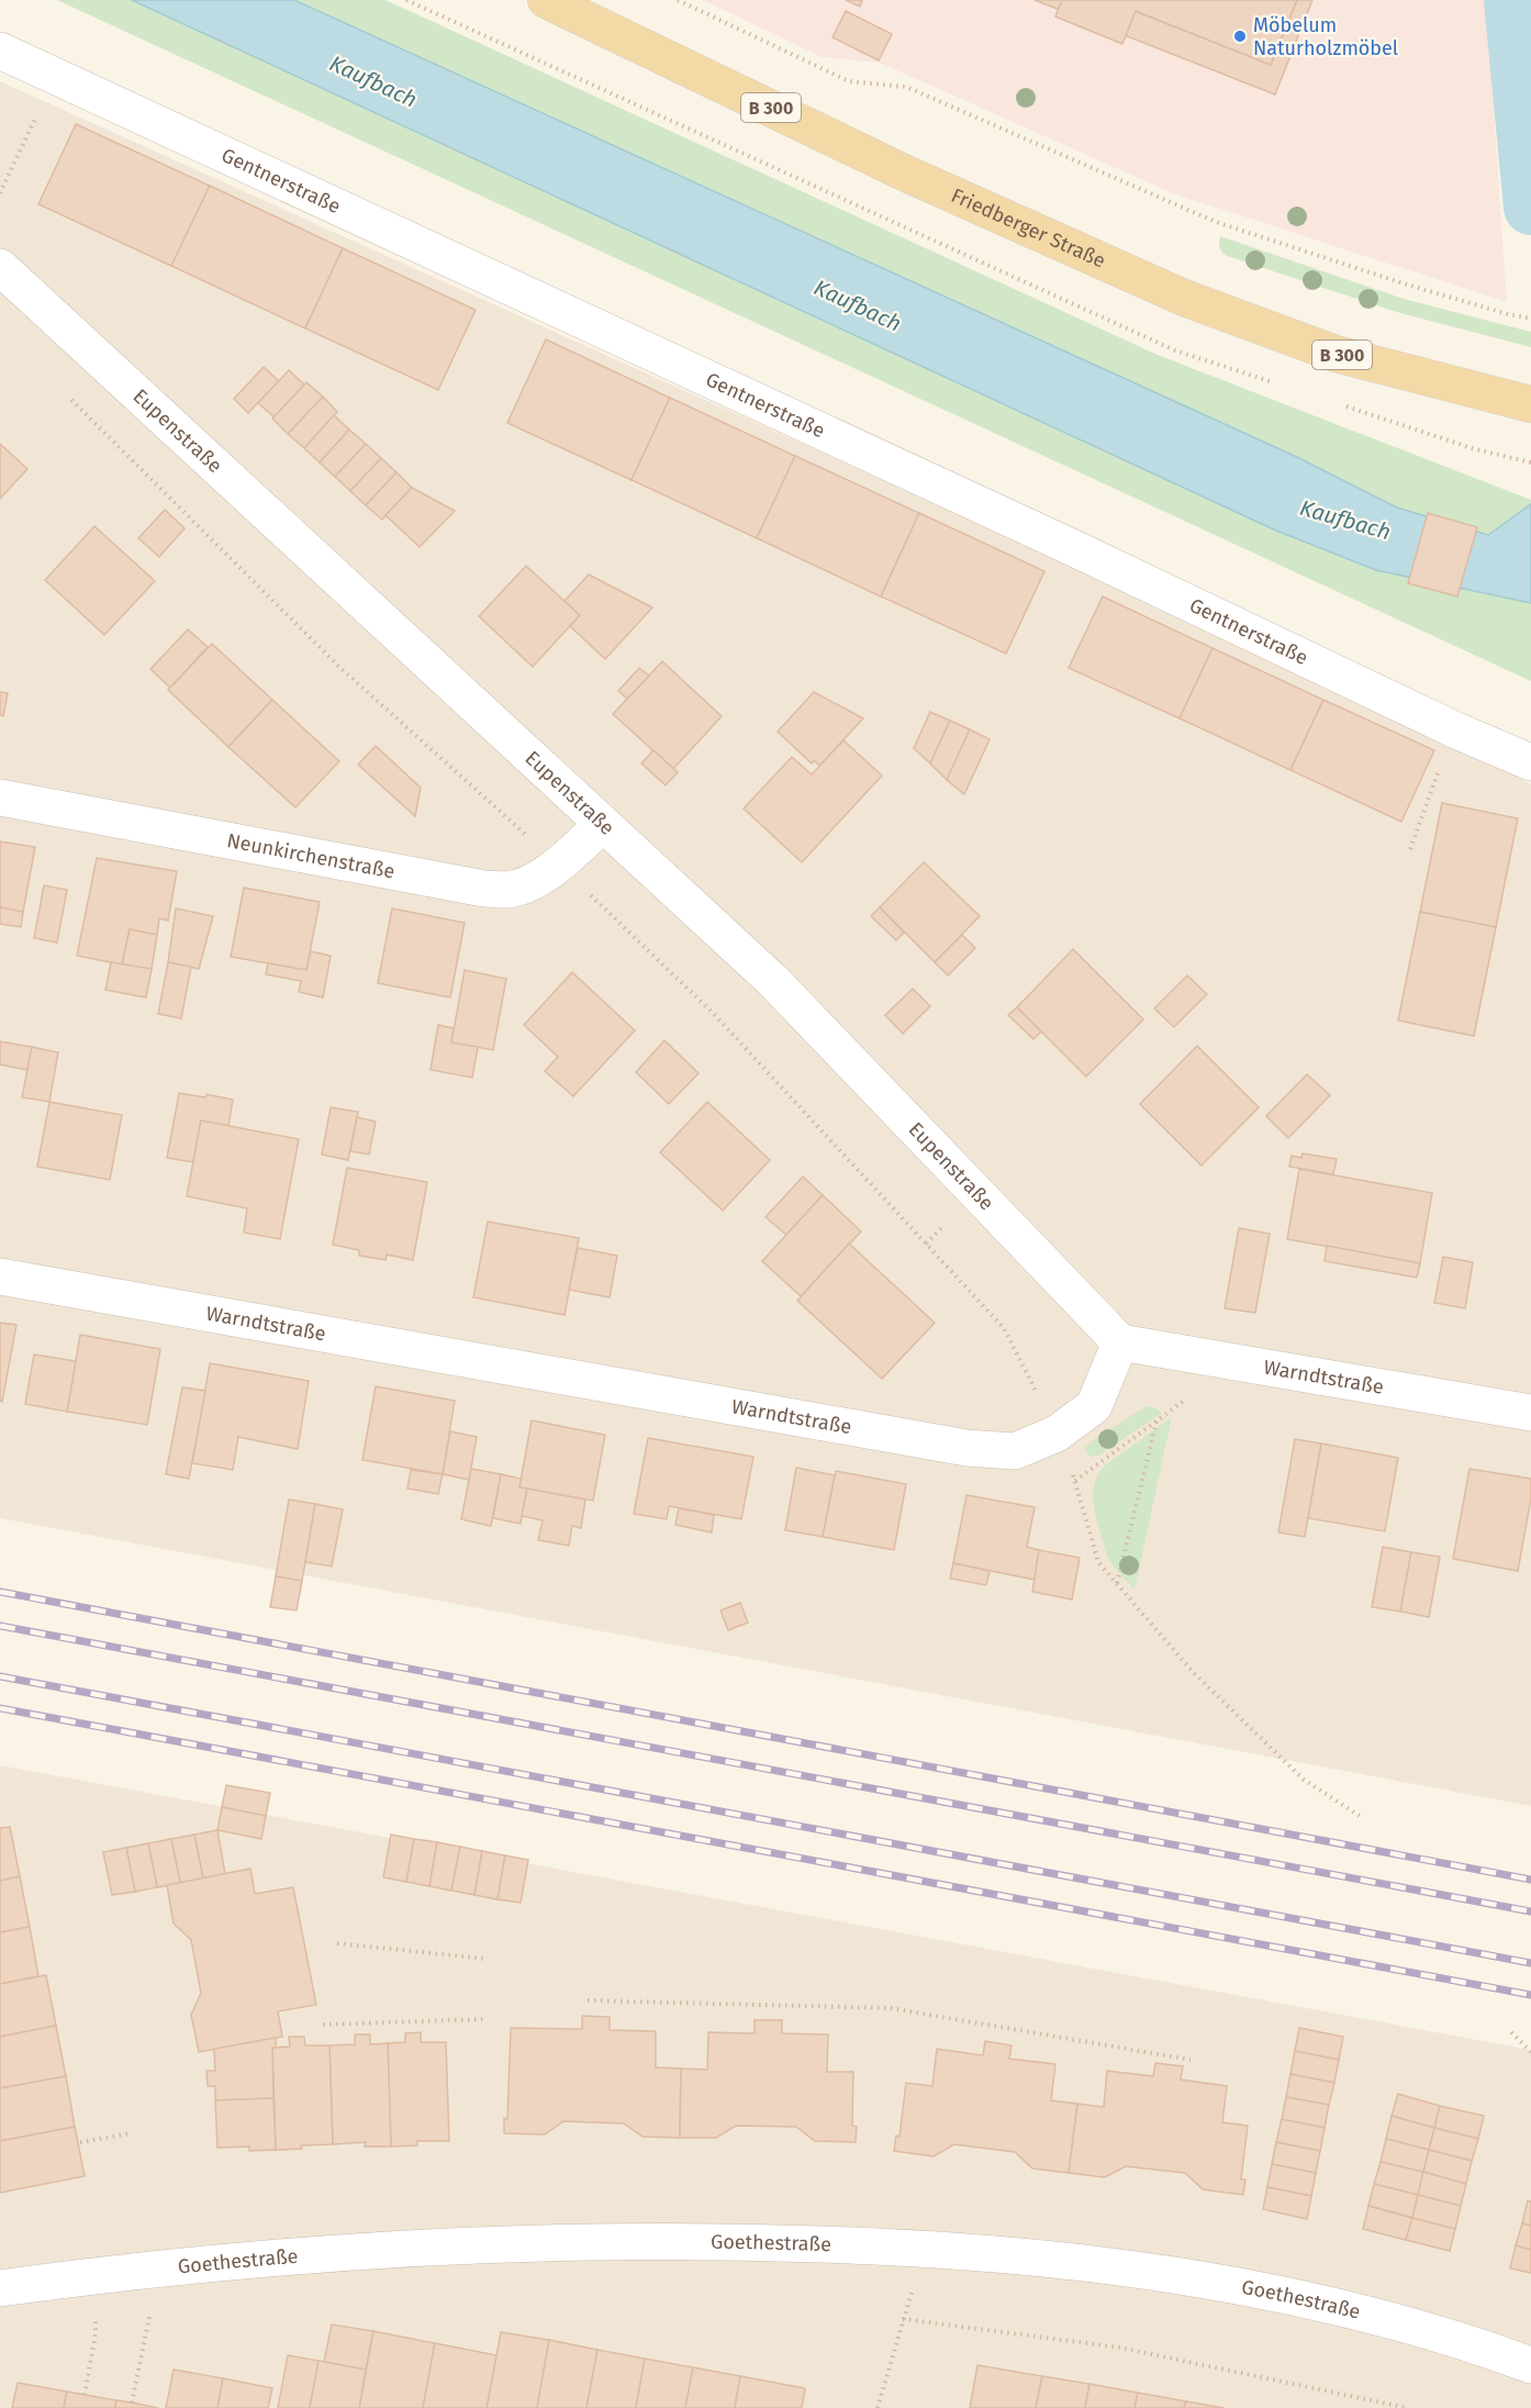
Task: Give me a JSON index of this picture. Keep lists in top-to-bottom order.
{
  "streets": {
    "main road": ["B 300", "Friedberger Straße"],
    "street": [
      "Gentnerstraße",
      "Eupenstraße",
      "Neunkirchenstraße",
      "Warndtstraße",
      "Goethestraße"
    ]
  },
  "crossings": [
    ["Eupenstraße", "Neunkirchenstraße"],
    ["Eupenstraße", "Warndtstraße"]
  ],
  "water": ["Kaufbach"],
  "places": ["Möbelum Naturholzmöbel"]
}
